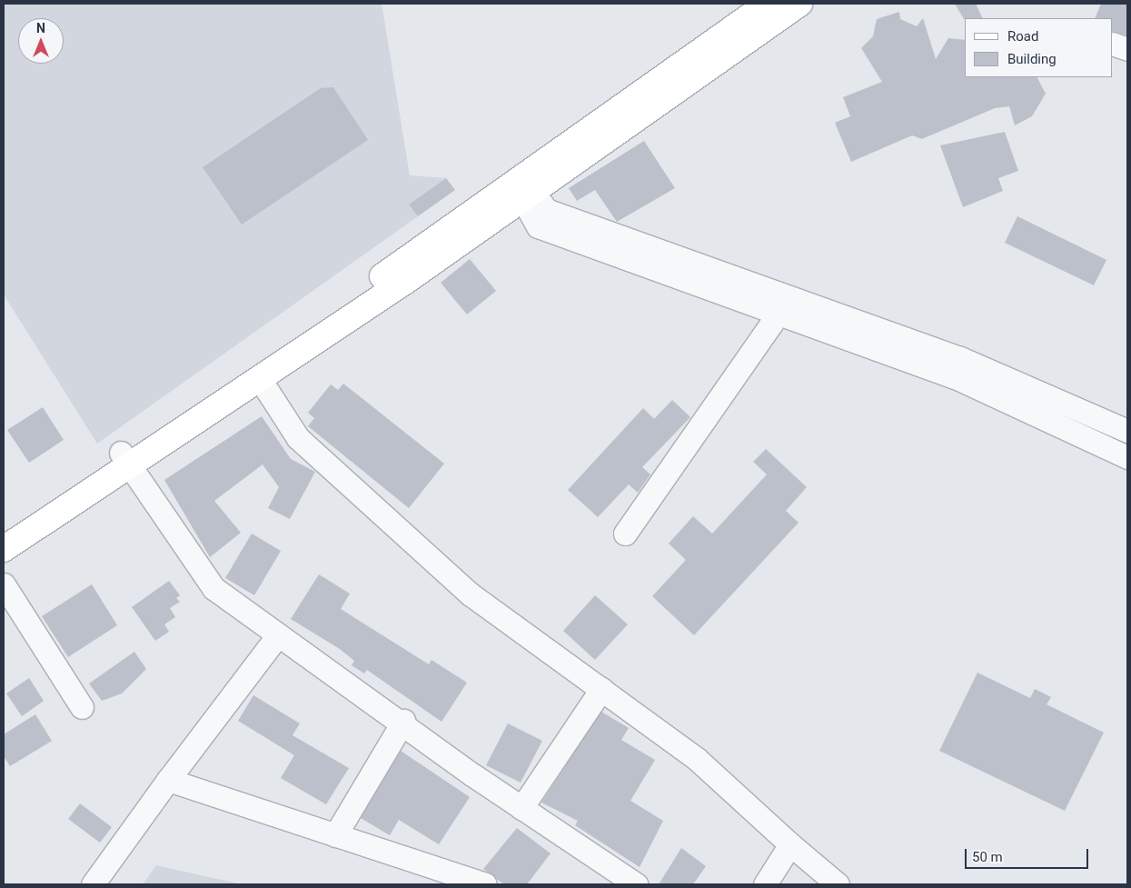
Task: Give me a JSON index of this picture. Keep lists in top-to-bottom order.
{
  "legend": ["Road", "Building"],
  "scale_bar": "50 m",
  "north": "top"
}
